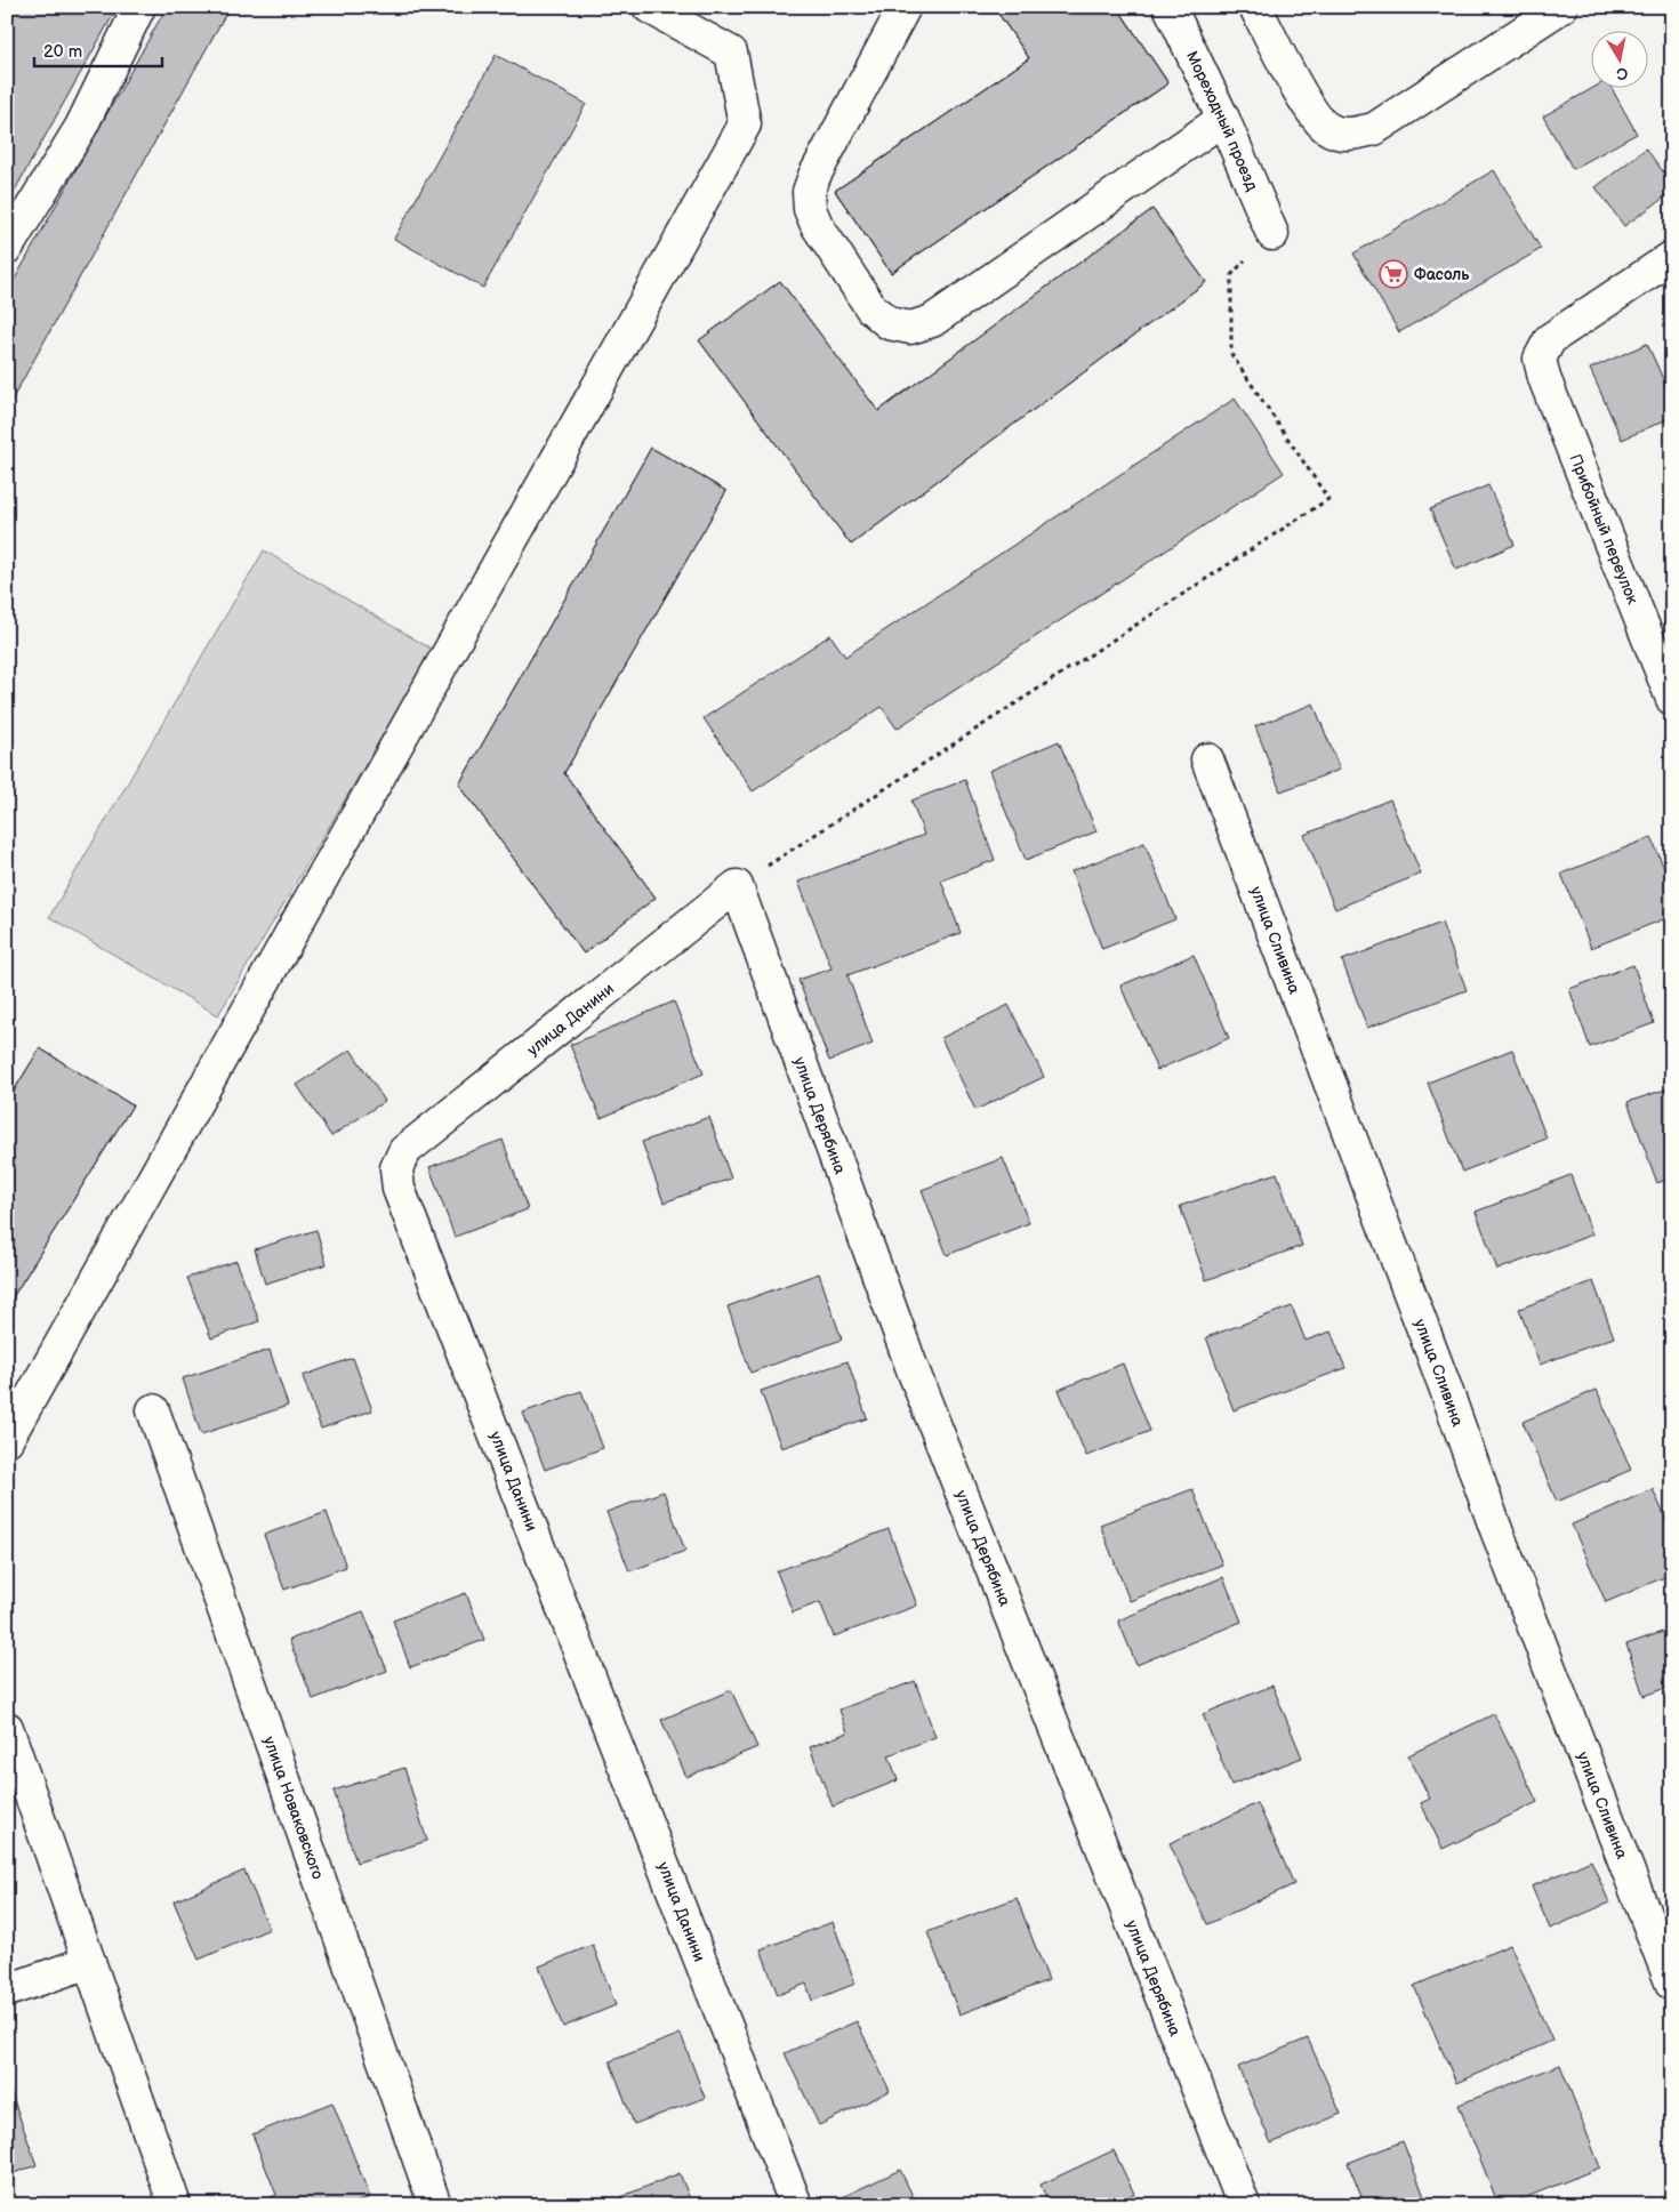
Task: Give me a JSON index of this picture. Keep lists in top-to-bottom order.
{
  "streets": {
    "street": [
      "Мореходный проезд",
      "Прибойный переулок",
      "улица Сливина",
      "улица Данини",
      "улица Дерябина",
      "улица Новаковского"
    ]
  },
  "crossings": [
    ["улица Данини", "улица Дерябина"]
  ],
  "places": {
    "supermarket": ["Фасоль"]
  },
  "scale_bar": "20 m",
  "north": "bottom"
}
